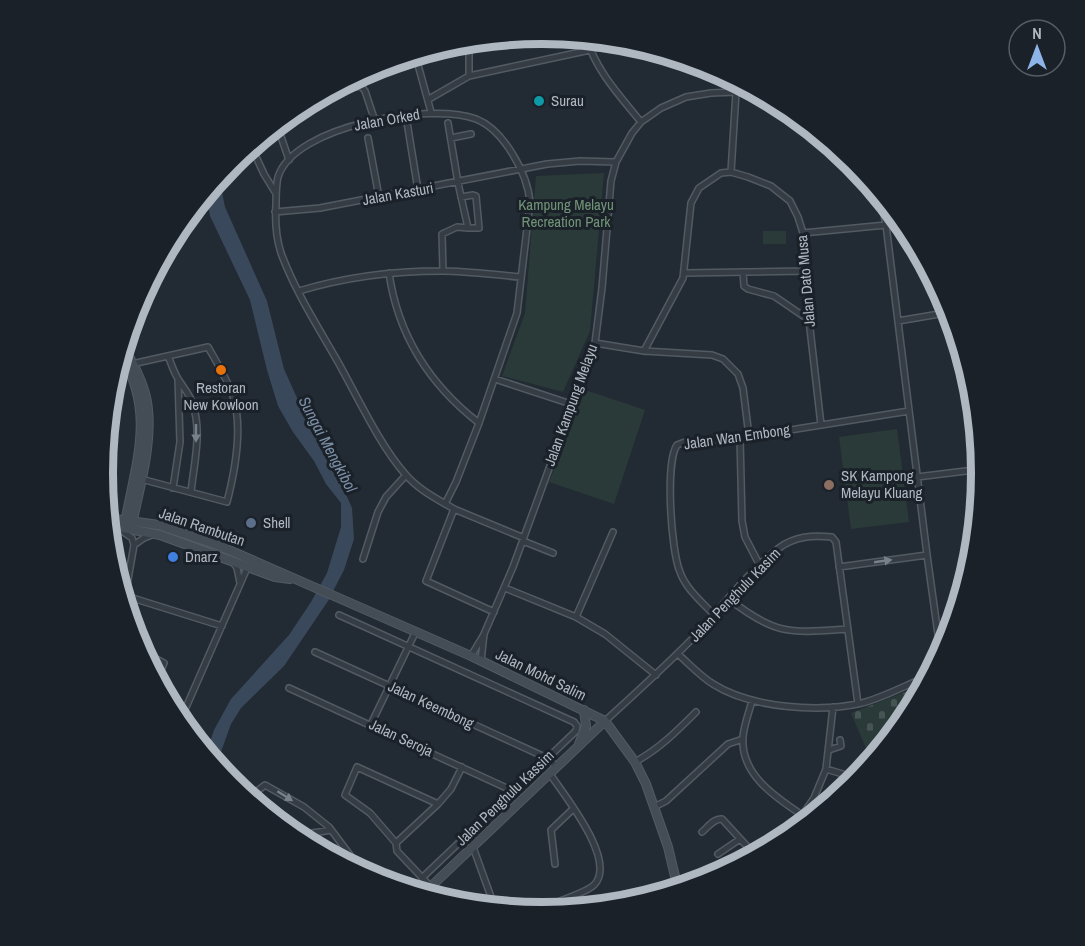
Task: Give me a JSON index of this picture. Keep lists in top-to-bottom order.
{
  "streets": {
    "street": [
      "Jalan Orked",
      "Jalan Kasturi",
      "Jalan Dato Musa",
      "Jalan Kampung Melayu",
      "Jalan Wan Embong",
      "Jalan Rambutan",
      "Jalan Penghulu Kasim",
      "Jalan Mohd Salim",
      "Jalan Keembong",
      "Jalan Seroja",
      "Jalan Penghulu Kassim"
    ]
  },
  "crossings": [
    ["Jalan Orked", "Jalan Kasturi"],
    ["Jalan Orked", "Jalan Kampung Melayu"],
    ["Jalan Kasturi", "Jalan Kampung Melayu"],
    ["Jalan Dato Musa", "Jalan Wan Embong"],
    ["Jalan Kampung Melayu", "Jalan Mohd Salim"],
    ["Jalan Wan Embong", "Jalan Penghulu Kasim"],
    ["Jalan Rambutan", "Jalan Mohd Salim"],
    ["Jalan Penghulu Kasim", "Jalan Mohd Salim"],
    ["Jalan Penghulu Kasim", "Jalan Penghulu Kassim"],
    ["Jalan Mohd Salim", "Jalan Penghulu Kassim"],
    ["Jalan Keembong", "Jalan Penghulu Kassim"],
    ["Jalan Seroja", "Jalan Penghulu Kassim"]
  ],
  "water": ["Sungai Mengkibol"],
  "parks": ["Kampung Melayu Recreation Park"],
  "places": [
    "Surau",
    "Restoran New Kowloon",
    "SK Kampong Melayu Kluang",
    "Shell",
    "Dnarz"
  ],
  "north": "top"
}
